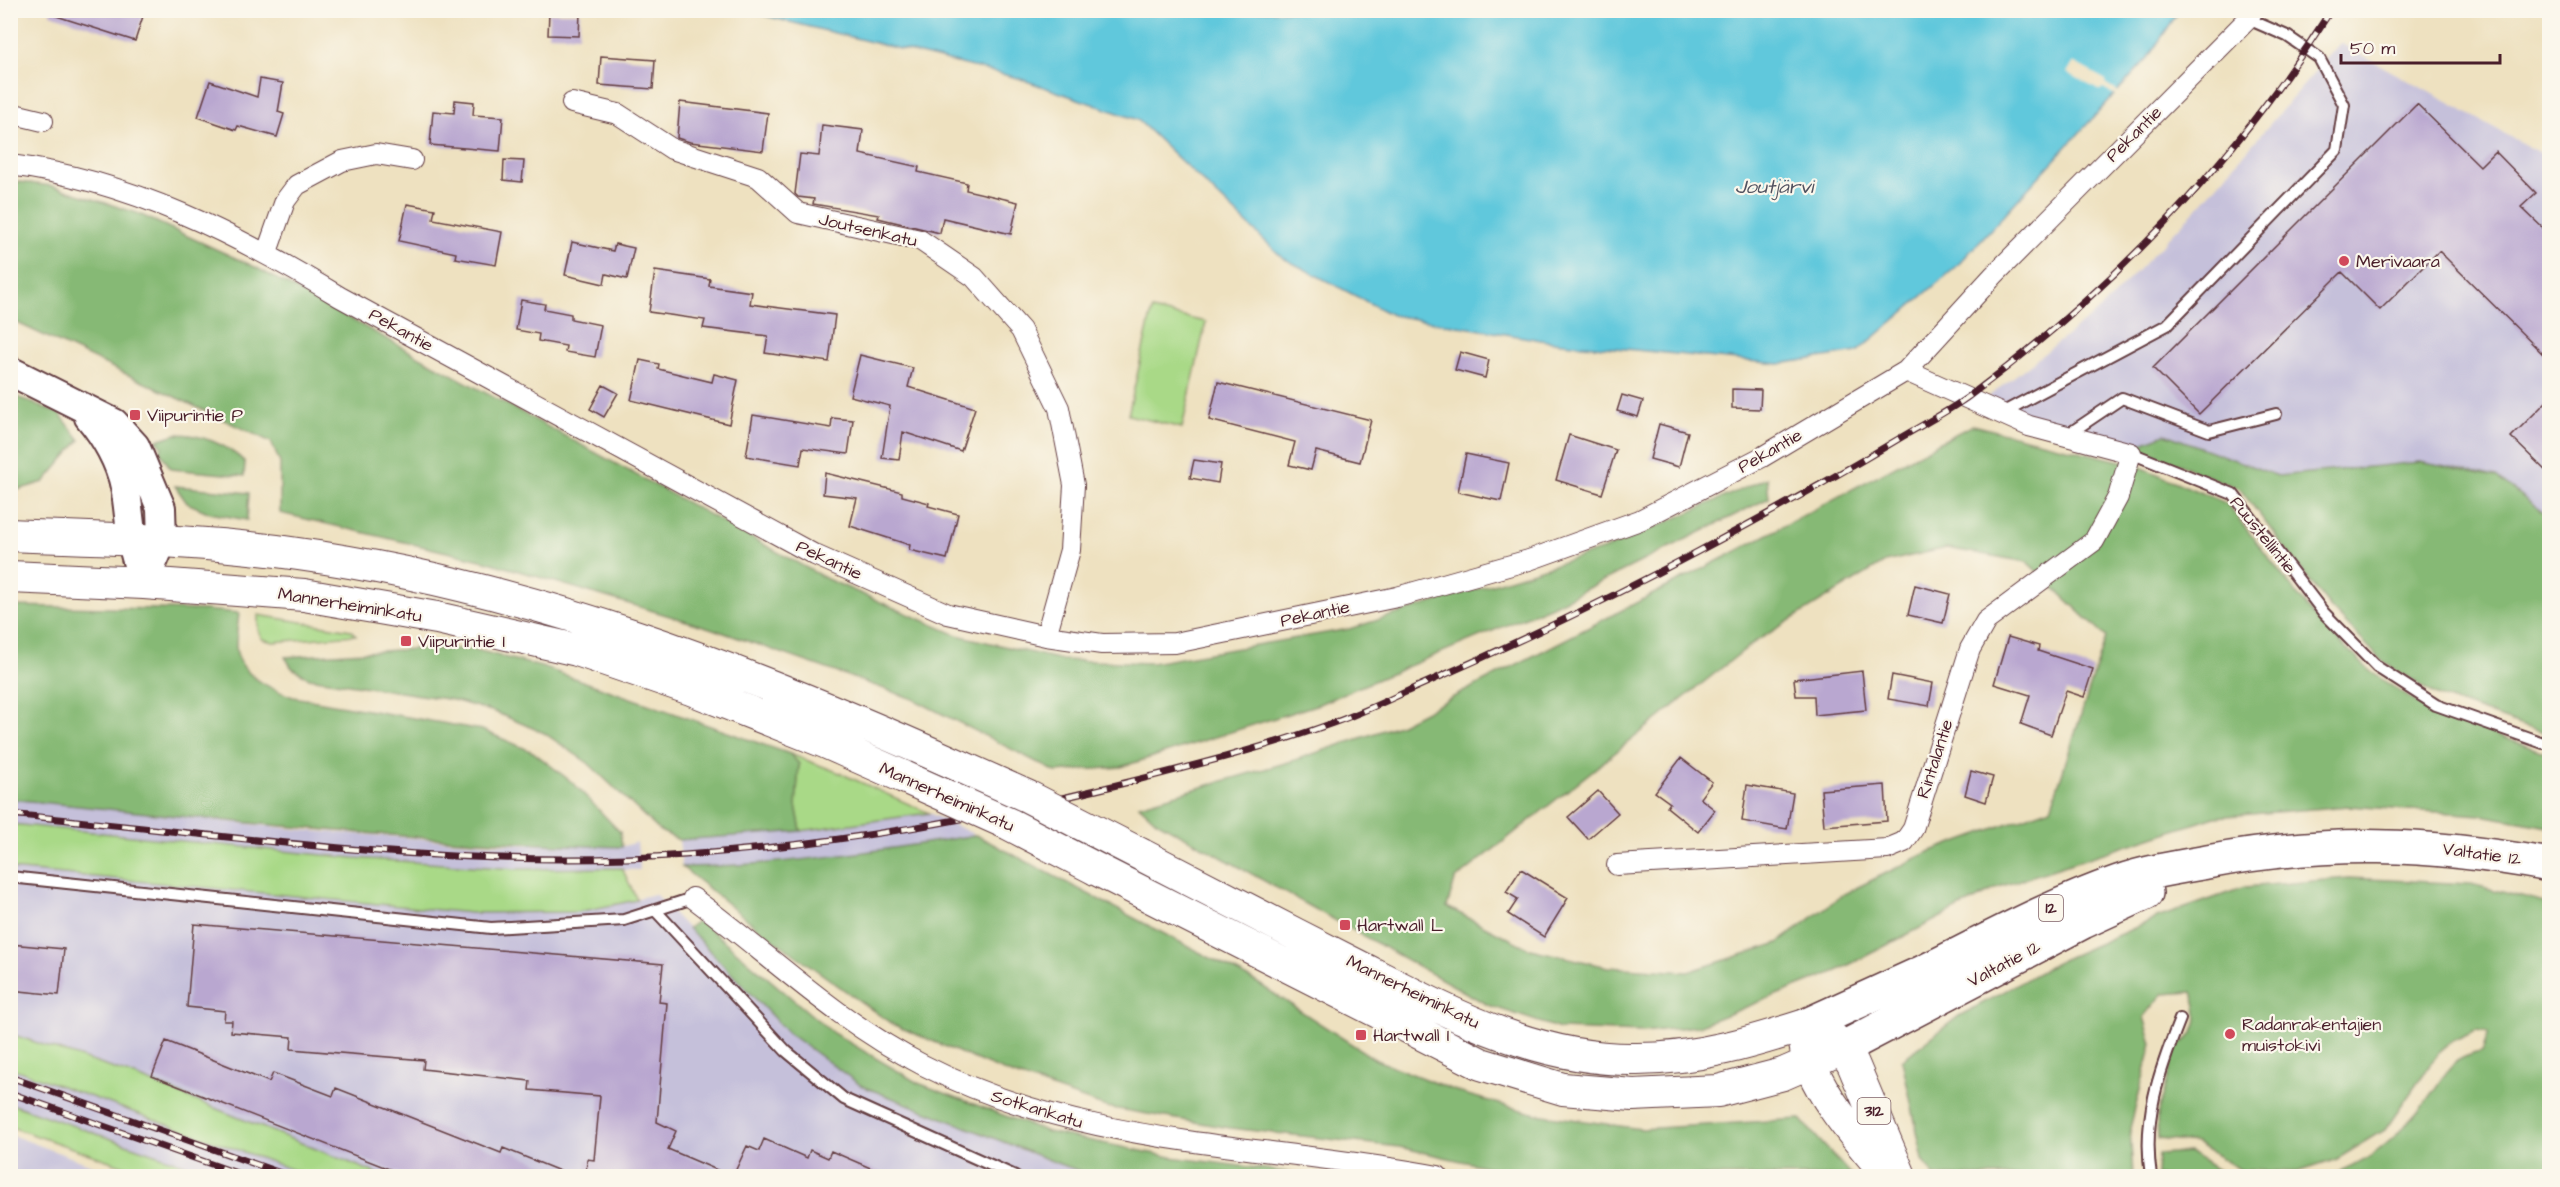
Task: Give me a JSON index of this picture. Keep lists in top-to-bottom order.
{
  "streets": {
    "highway": ["Valtatie 12", "12"],
    "main road": ["Mannerheiminkatu", "312"],
    "street": [
      "Pekantie",
      "Joutsenkatu",
      "Puustellintie",
      "Rintalantie",
      "Sotkankatu"
    ]
  },
  "crossings": [
    ["Pekantie", "Joutsenkatu"],
    ["Pekantie", "Puustellintie"],
    ["Puustellintie", "Rintalantie"],
    ["Mannerheiminkatu", "Valtatie 12"],
    ["Mannerheiminkatu", "312"],
    ["Valtatie 12", "312"]
  ],
  "water": ["Joutjärvi"],
  "places": {
    "other": ["Merivaara", "Radanrakentajien muistokivi"],
    "transit": [
      "Viipurintie P",
      "Viipurintie I",
      "Hartwall L",
      "Hartwall I"
    ]
  },
  "scale_bar": "50 m"
}
